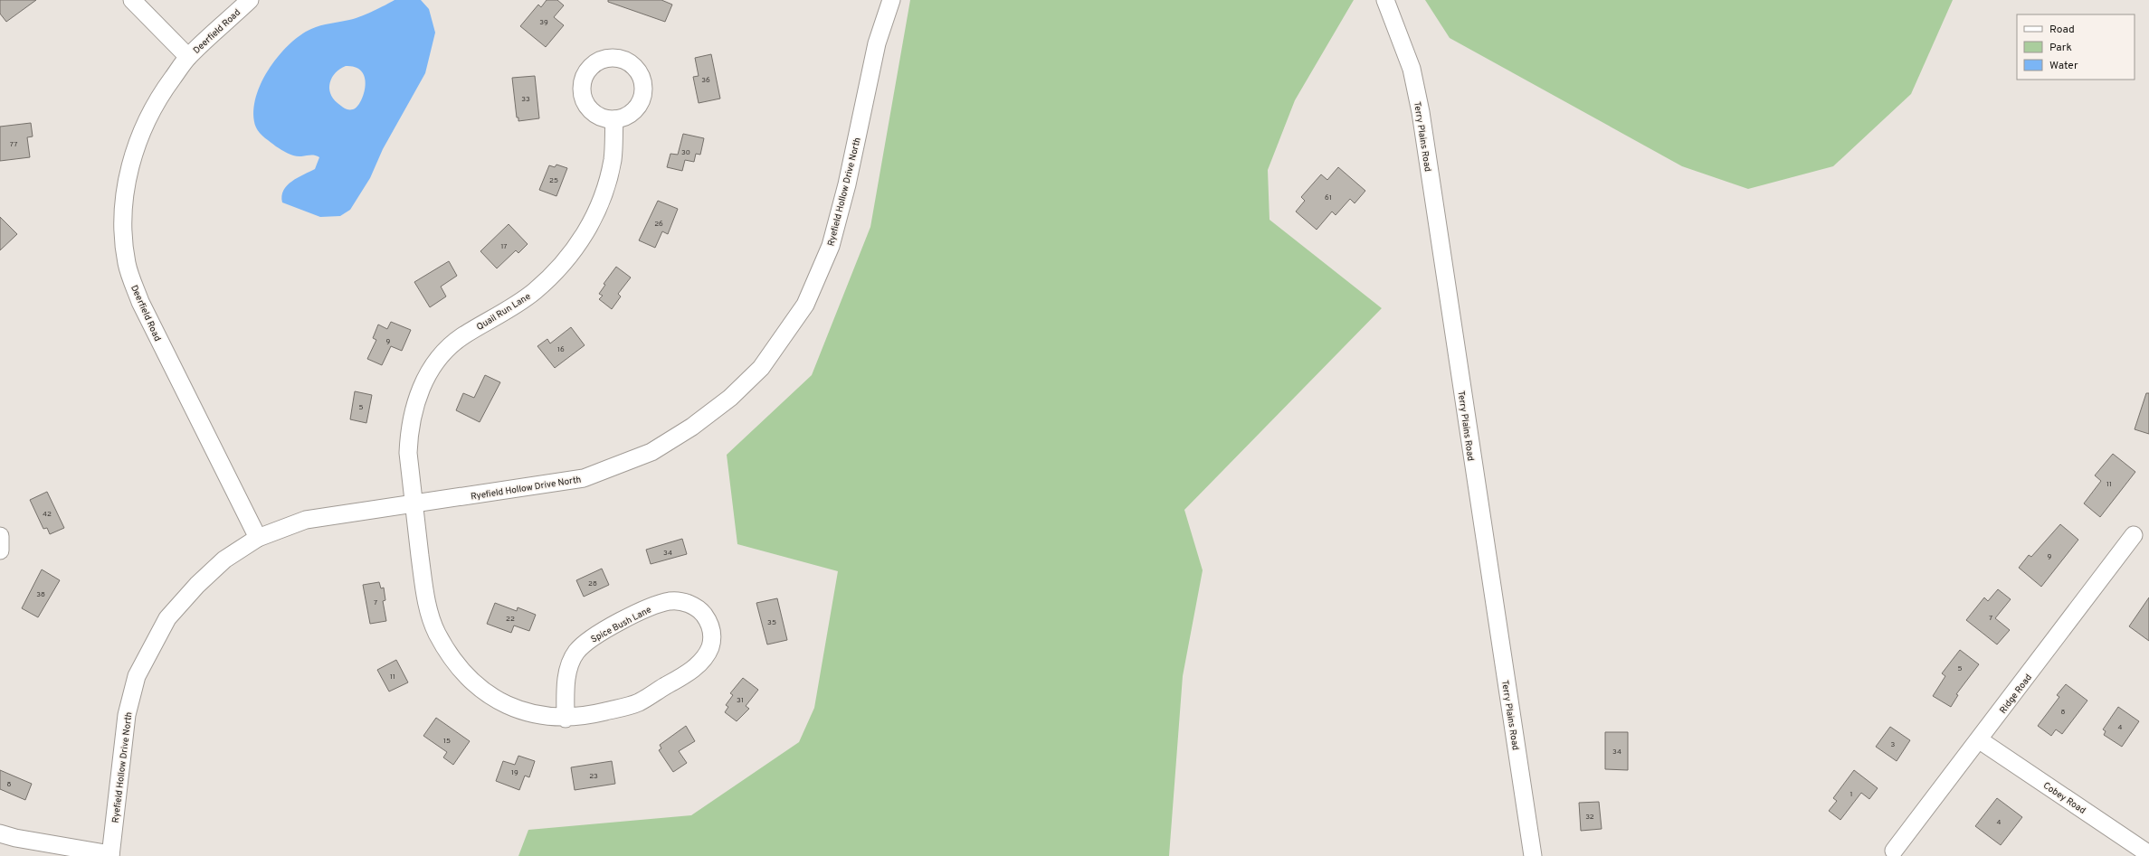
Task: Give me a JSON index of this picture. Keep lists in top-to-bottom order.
{
  "streets": {
    "street": [
      "Deerfield Road",
      "Terry Plains Road",
      "Ryefield Hollow Drive North",
      "Quail Run Lane",
      "Spice Bush Lane",
      "Ridge Road",
      "Cobey Road"
    ]
  },
  "crossings": [
    ["Deerfield Road", "Ryefield Hollow Drive North"],
    ["Ryefield Hollow Drive North", "Quail Run Lane"],
    ["Ryefield Hollow Drive North", "Spice Bush Lane"],
    ["Quail Run Lane", "Spice Bush Lane"],
    ["Ridge Road", "Cobey Road"]
  ],
  "house_numbers": [
    "39",
    "36",
    "33",
    "77",
    "30",
    "25",
    "61",
    "26",
    "17",
    "9",
    "16",
    "5",
    "11",
    "42",
    "34",
    "9",
    "28",
    "38",
    "7",
    "7",
    "22",
    "35",
    "5",
    "11",
    "31",
    "8",
    "4",
    "15",
    "3",
    "34",
    "19",
    "23",
    "8",
    "1",
    "32",
    "4"
  ],
  "legend": ["Road", "Park", "Water"]
}
